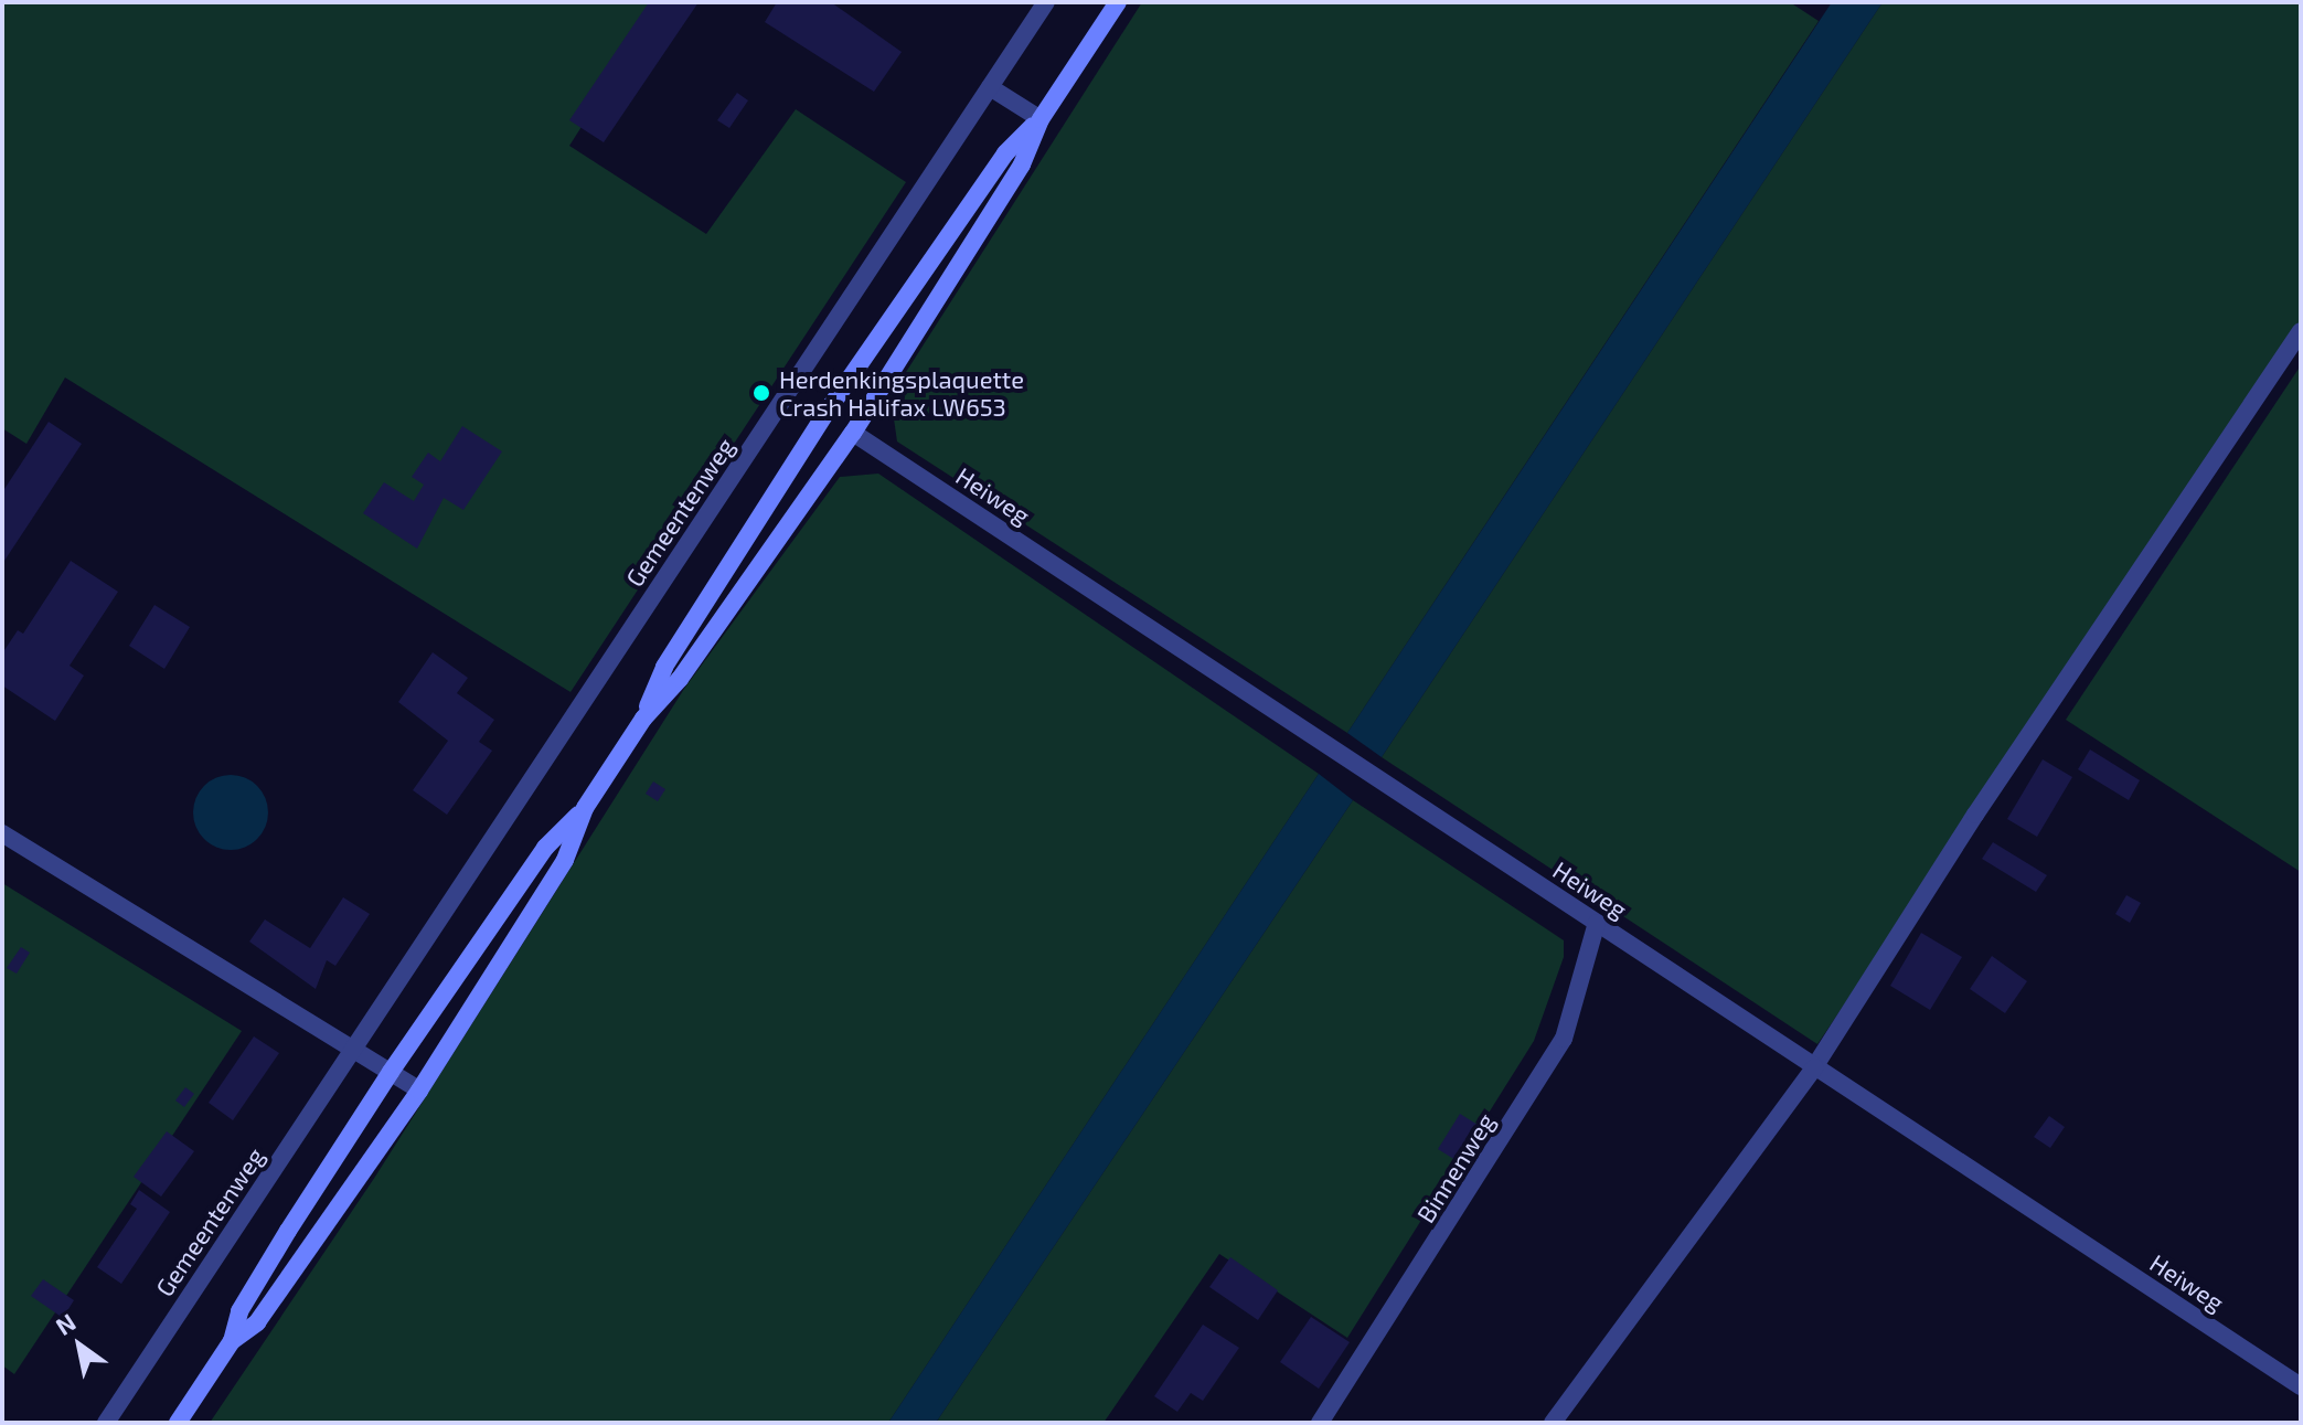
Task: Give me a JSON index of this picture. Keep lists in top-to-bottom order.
{
  "streets": {
    "street": ["Heiweg", "Gemeentenweg", "Binnenweg"]
  },
  "crossings": [
    ["Heiweg", "Binnenweg"]
  ],
  "places": ["Herdenkingsplaquette Crash Halifax LW653"],
  "north": "top left"
}
